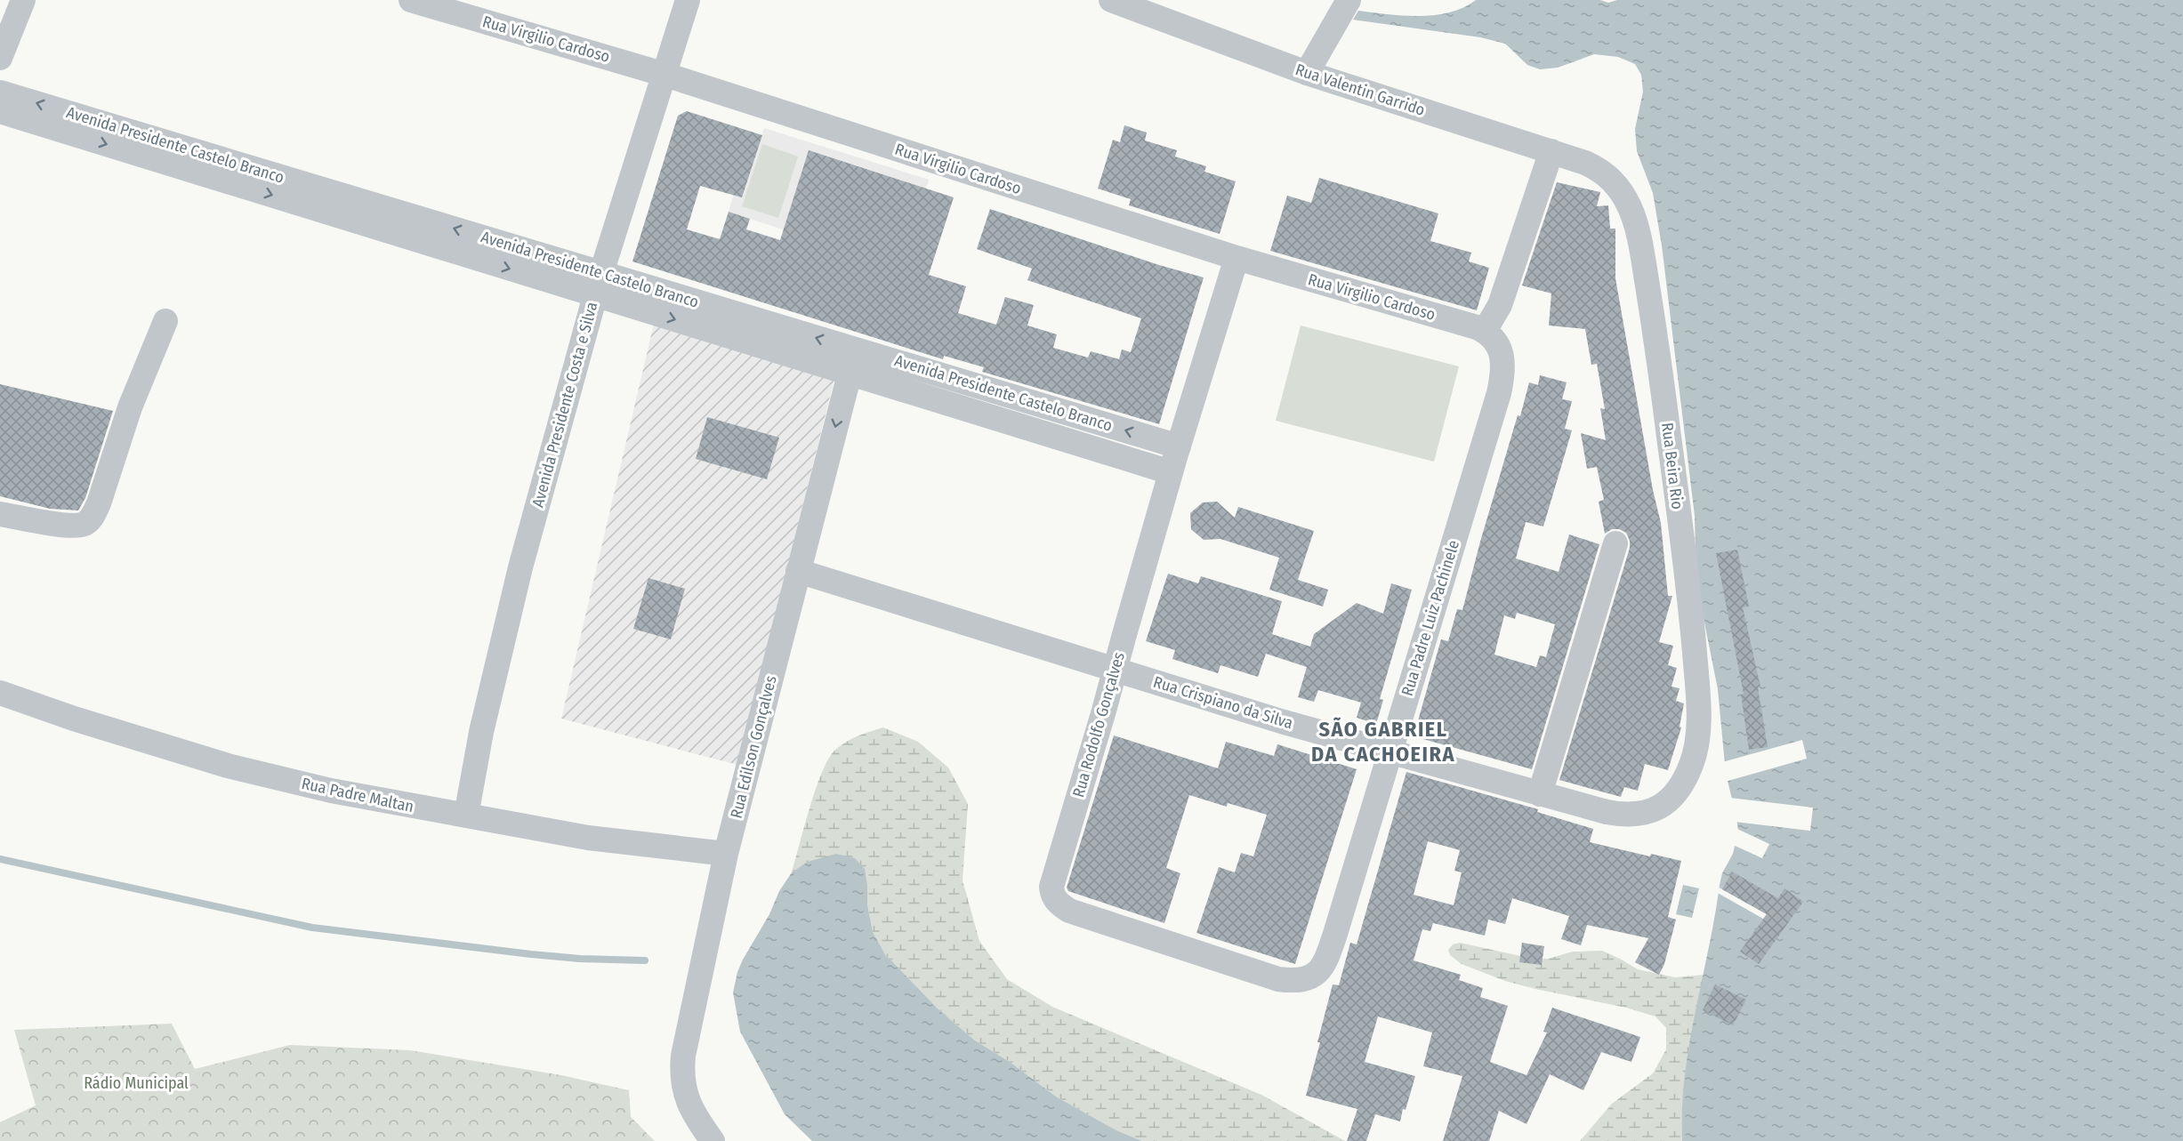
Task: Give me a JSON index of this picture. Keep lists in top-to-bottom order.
{
  "streets": {
    "street": [
      "Rua Virgilio Cardoso",
      "Rua Valentin Garrido",
      "Avenida Presidente Castelo Branco",
      "Avenida Presidente Costa e Silva",
      "Rua Beira Rio",
      "Rua Padre Luiz Pachinele",
      "Rua Crispiano da Silva",
      "Rua Rodolfo Gonçalves",
      "Rua Edilson Gonçalves",
      "Rua Padre Maltan"
    ]
  },
  "crossings": [
    ["Rua Virgilio Cardoso", "Avenida Presidente Costa e Silva"],
    ["Rua Virgilio Cardoso", "Rua Padre Luiz Pachinele"],
    ["Rua Virgilio Cardoso", "Rua Rodolfo Gonçalves"],
    ["Rua Valentin Garrido", "Rua Beira Rio"],
    ["Avenida Presidente Castelo Branco", "Avenida Presidente Costa e Silva"],
    ["Avenida Presidente Castelo Branco", "Rua Rodolfo Gonçalves"],
    ["Avenida Presidente Castelo Branco", "Rua Edilson Gonçalves"],
    ["Avenida Presidente Costa e Silva", "Rua Padre Maltan"],
    ["Rua Beira Rio", "Rua Crispiano da Silva"],
    ["Rua Padre Luiz Pachinele", "Rua Crispiano da Silva"],
    ["Rua Padre Luiz Pachinele", "Rua Rodolfo Gonçalves"],
    ["Rua Crispiano da Silva", "Rua Rodolfo Gonçalves"],
    ["Rua Crispiano da Silva", "Rua Edilson Gonçalves"],
    ["Rua Edilson Gonçalves", "Rua Padre Maltan"]
  ],
  "districts": ["SÃO GABRIEL DA CACHOEIRA"],
  "parks": ["Rádio Municipal"]
}
